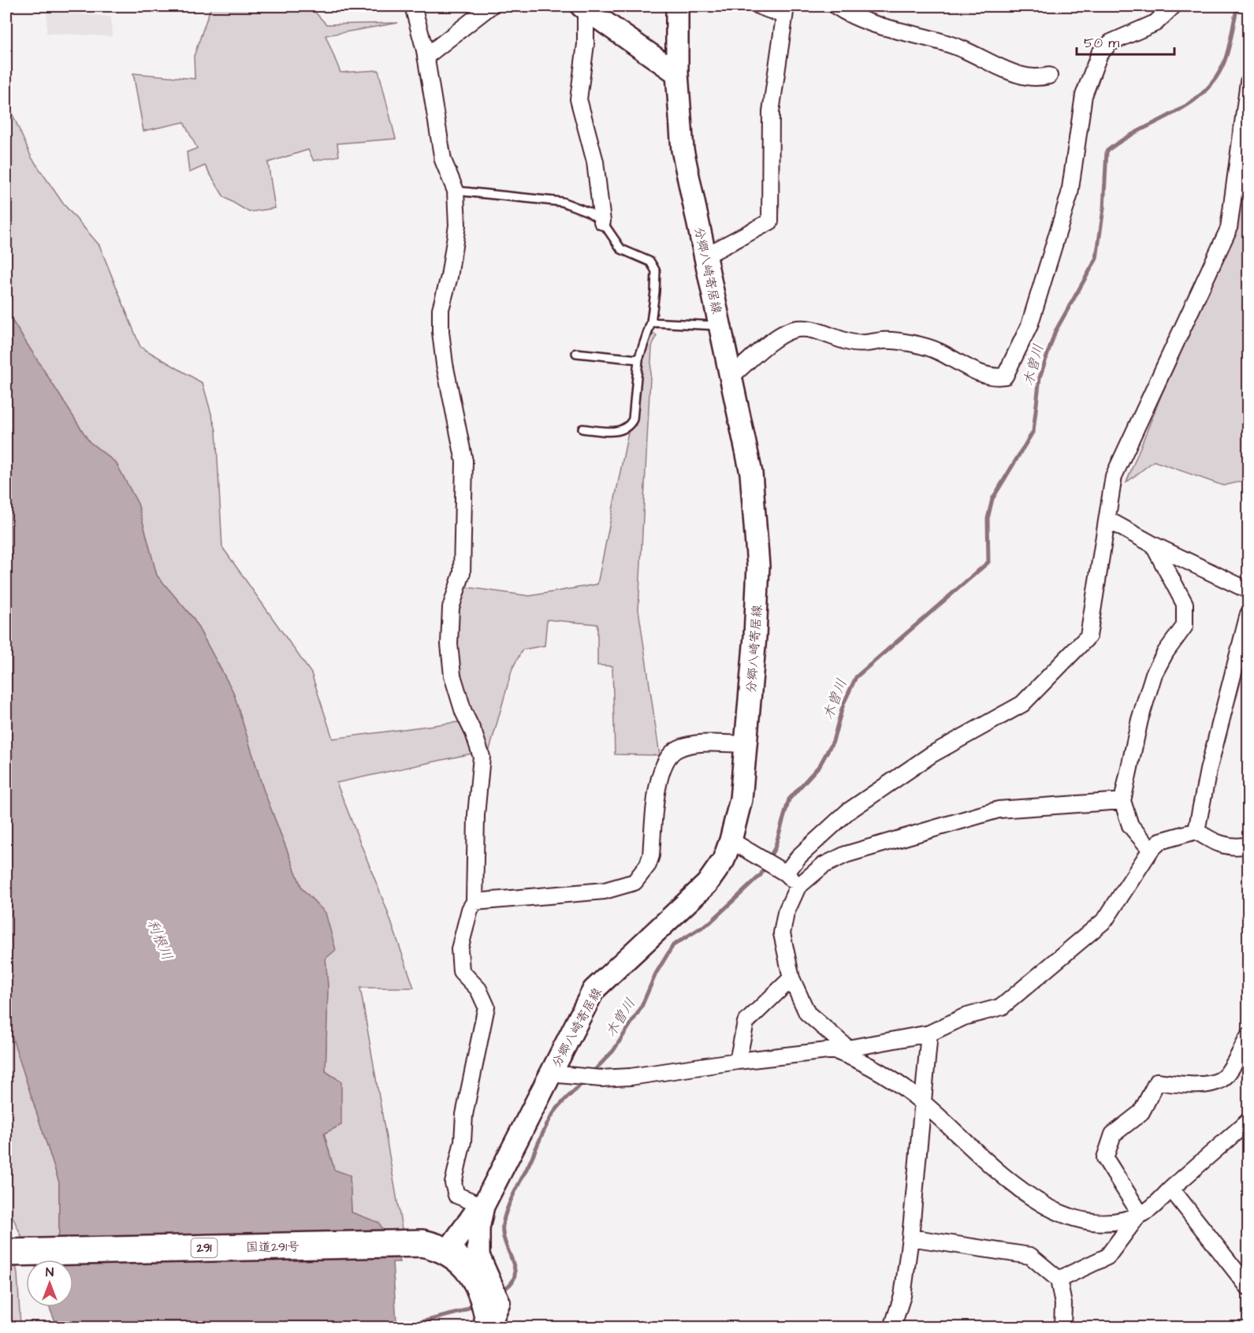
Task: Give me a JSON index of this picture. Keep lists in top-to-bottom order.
{
  "streets": {
    "highway": ["国道291号", "291"],
    "main road": ["分郷八崎寄居線"]
  },
  "crossings": [
    ["分郷八崎寄居線", "国道291号"]
  ],
  "water": ["木曽川", "利根川"],
  "scale_bar": "50 m",
  "north": "top"
}
